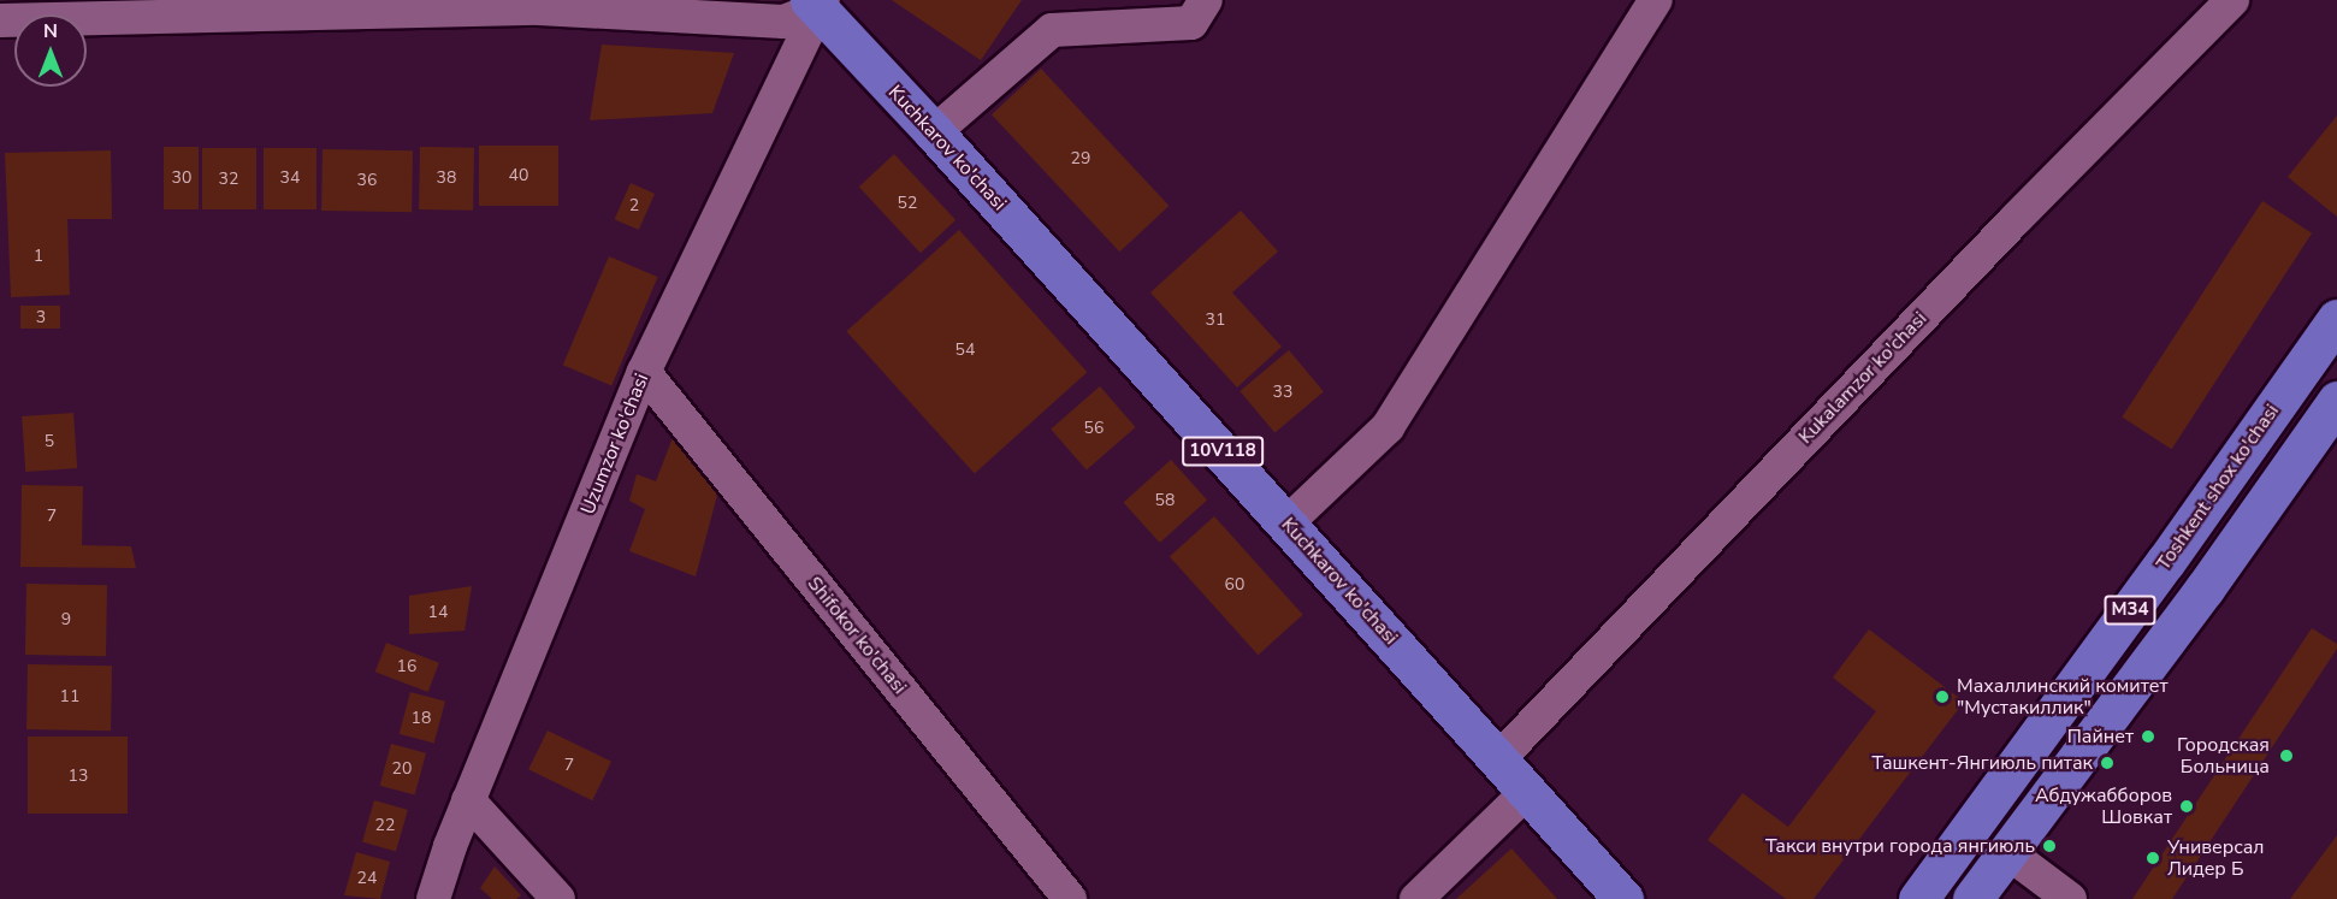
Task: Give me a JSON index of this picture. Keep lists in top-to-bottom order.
{
  "streets": {
    "main road": [
      "Kuchkarov ko'chasi",
      "10V118",
      "Toshkent shox ko'chasi",
      "M34"
    ],
    "street": ["Kukalamzor ko'chasi", "Uzumzor ko'chasi", "Shifokor ko'chasi"]
  },
  "crossings": [
    ["Kuchkarov ko'chasi", "Kukalamzor ko'chasi"],
    ["Kuchkarov ko'chasi", "Uzumzor ko'chasi"],
    ["Uzumzor ko'chasi", "Shifokor ko'chasi"]
  ],
  "places": [
    "Махаллинский комитет \"Мустакиллик\"",
    "Пайнет",
    "Городская Больница",
    "Ташкент-Янгиюль питак",
    "Абдужабборов Шовкат",
    "Такси внутри города янгиюль",
    "Универсал Лидер Б"
  ],
  "house_numbers": [
    "29",
    "40",
    "30",
    "34",
    "38",
    "32",
    "36",
    "52",
    "2",
    "1",
    "3",
    "31",
    "54",
    "33",
    "56",
    "5",
    "58",
    "7",
    "60",
    "14",
    "9",
    "16",
    "11",
    "18",
    "7",
    "20",
    "13",
    "22",
    "24"
  ],
  "north": "top"
}
